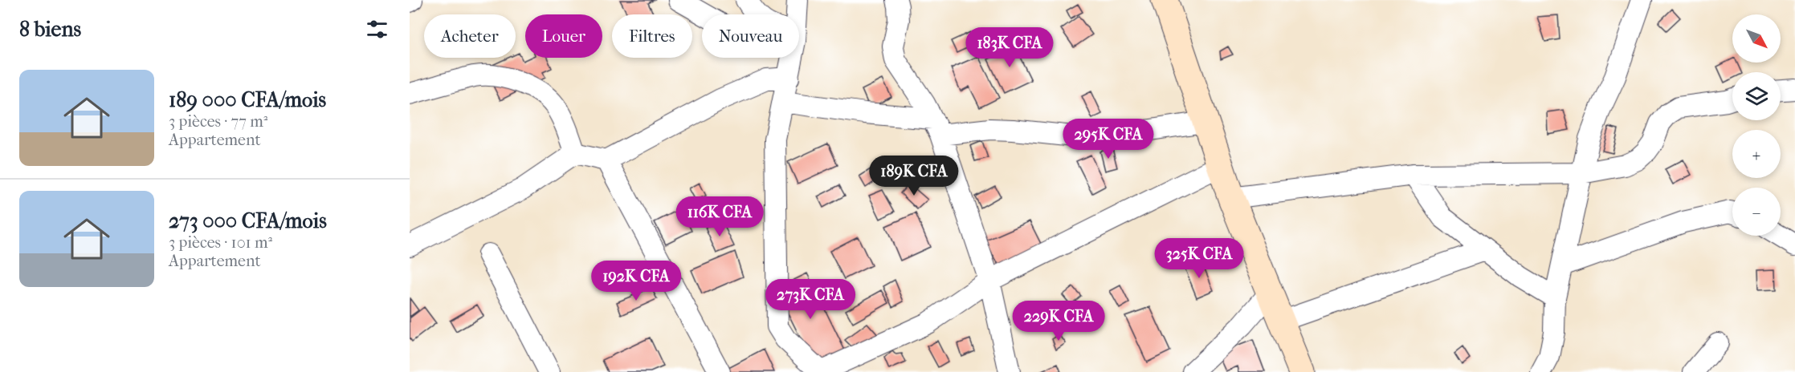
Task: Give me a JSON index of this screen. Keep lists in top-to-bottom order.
{
  "north": "bottom right",
  "page": {
    "heading": "8 biens",
    "map_buttons": ["+", "−"],
    "chip": [
      "Acheter",
      "Louer",
      "Filtres",
      "Nouveau"
    ],
    "price": [
      "183K CFA",
      "295K CFA",
      "189K CFA",
      "116K CFA",
      "325K CFA",
      "192K CFA",
      "273K CFA",
      "229K CFA"
    ],
    "list": [
      {
        "name": "189 000 CFA/mois",
        "note": "3 pièces · 77 m² · Appartement"
      },
      {
        "name": "273 000 CFA/mois",
        "note": "3 pièces · 101 m² · Appartement"
      }
    ]
  }
}
